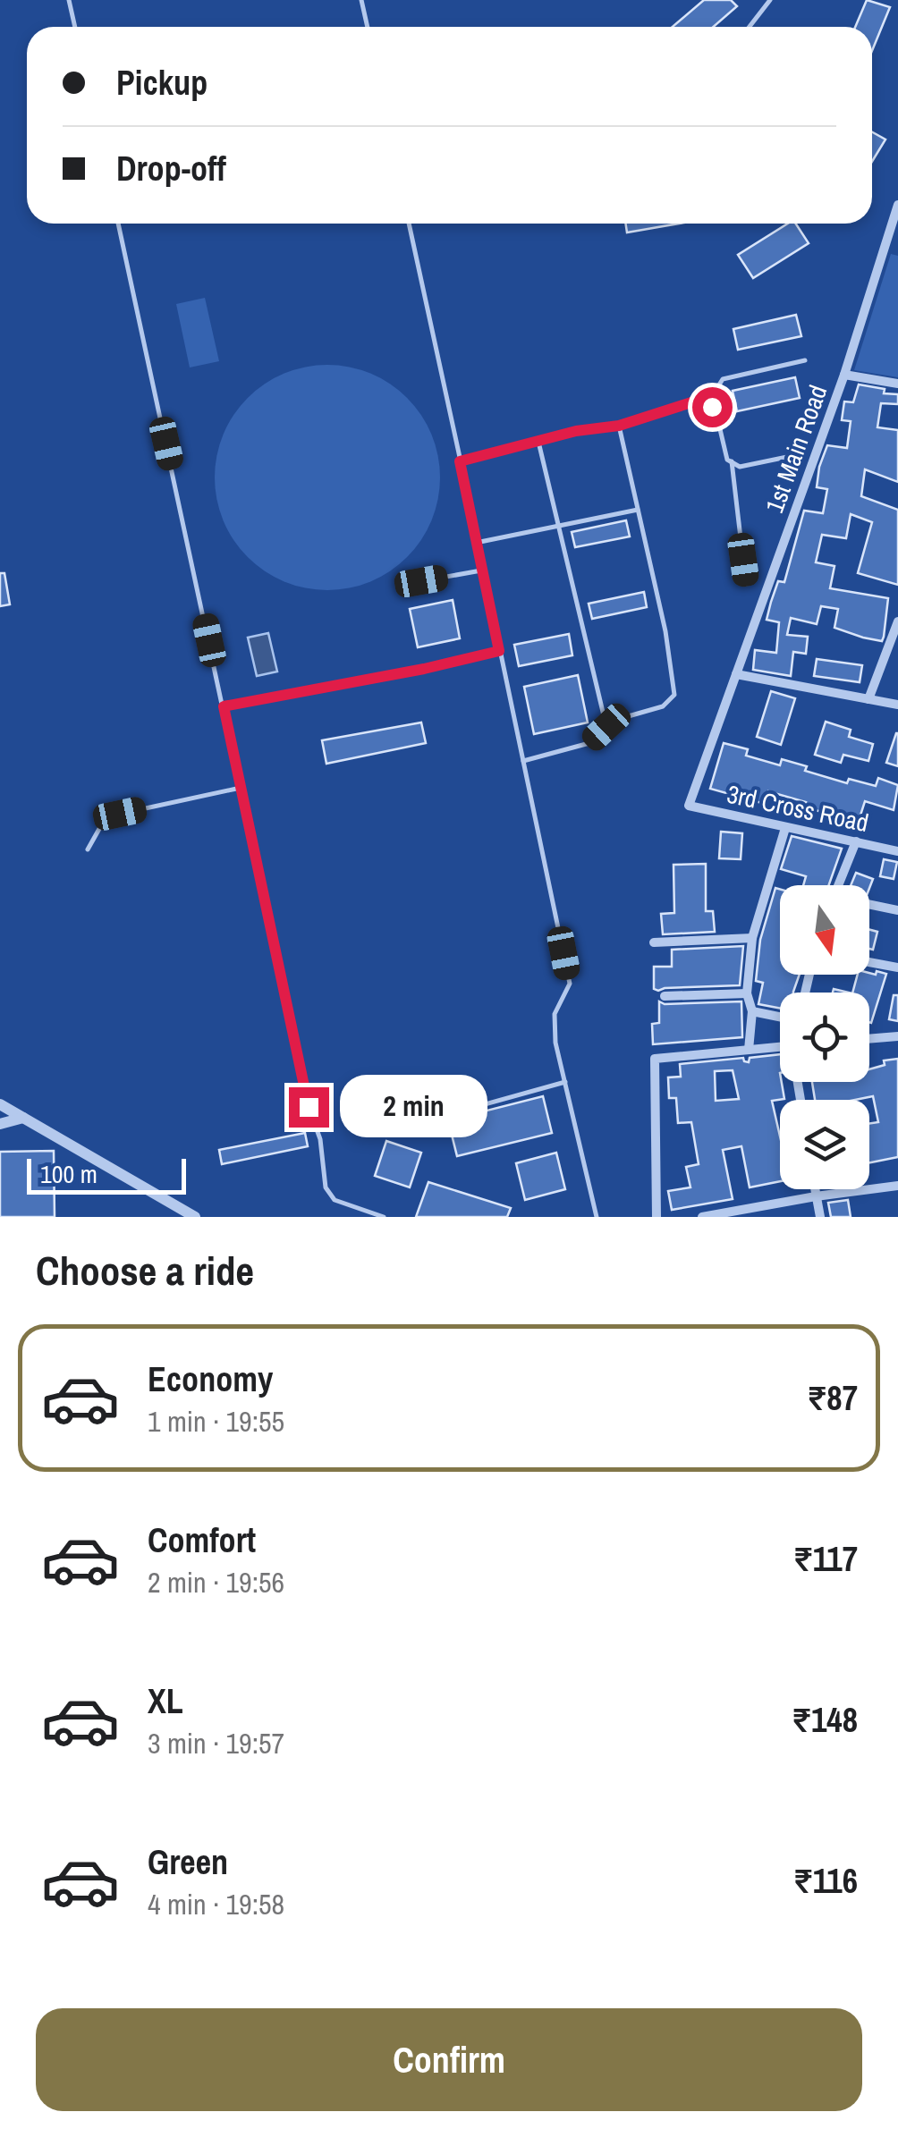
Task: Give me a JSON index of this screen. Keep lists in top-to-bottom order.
{
  "streets": {
    "street": ["1st Main Road", "3rd Cross Road"]
  },
  "crossings": [
    ["1st Main Road", "3rd Cross Road"]
  ],
  "scale_bar": "100 m",
  "north": "bottom",
  "page": {
    "banner": ["Pickup", "Drop-off"],
    "bubble": "2 min",
    "scale": "100 m",
    "heading": "Choose a ride",
    "list": [
      {
        "name": "Economy",
        "note": "1 min · 19:55",
        "value": "₹87"
      },
      {
        "name": "Comfort",
        "note": "2 min · 19:56",
        "value": "₹117"
      },
      {
        "name": "XL",
        "note": "3 min · 19:57",
        "value": "₹148"
      },
      {
        "name": "Green",
        "note": "4 min · 19:58",
        "value": "₹116"
      }
    ],
    "buttons": "Confirm"
  }
}
